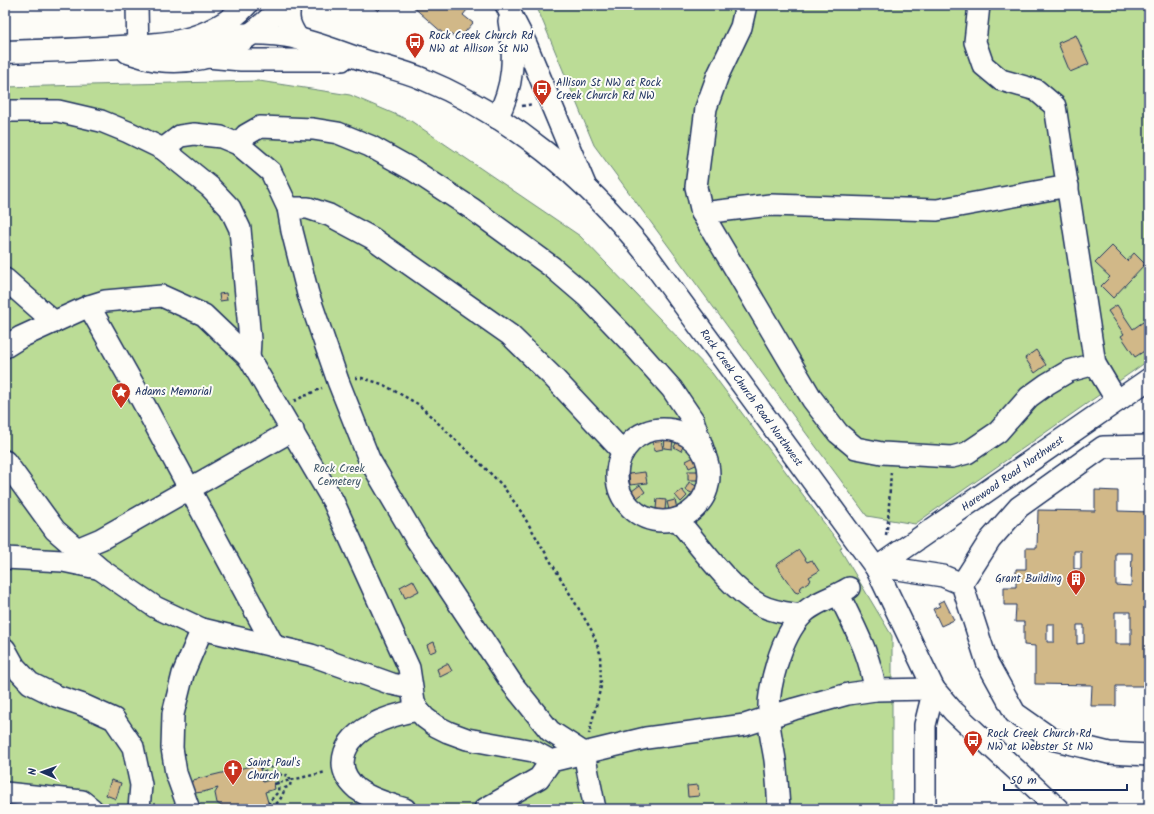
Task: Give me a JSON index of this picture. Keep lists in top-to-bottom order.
{
  "streets": {
    "street": ["Rock Creek Church Road Northwest", "Harewood Road Northwest"]
  },
  "crossings": [
    ["Rock Creek Church Road Northwest", "Harewood Road Northwest"]
  ],
  "parks": ["Rock Creek Cemetery"],
  "places": {
    "bus stop": ["Rock Creek Church Rd NW at Allison St NW", "Allison St NW at Rock Creek Church Rd NW", "Rock Creek Church Rd NW at Webster St NW"],
    "place": ["Adams Memorial"],
    "building": ["Grant Building"],
    "church": ["Saint Paul's Church"]
  },
  "scale_bar": "50 m",
  "north": "left"
}
